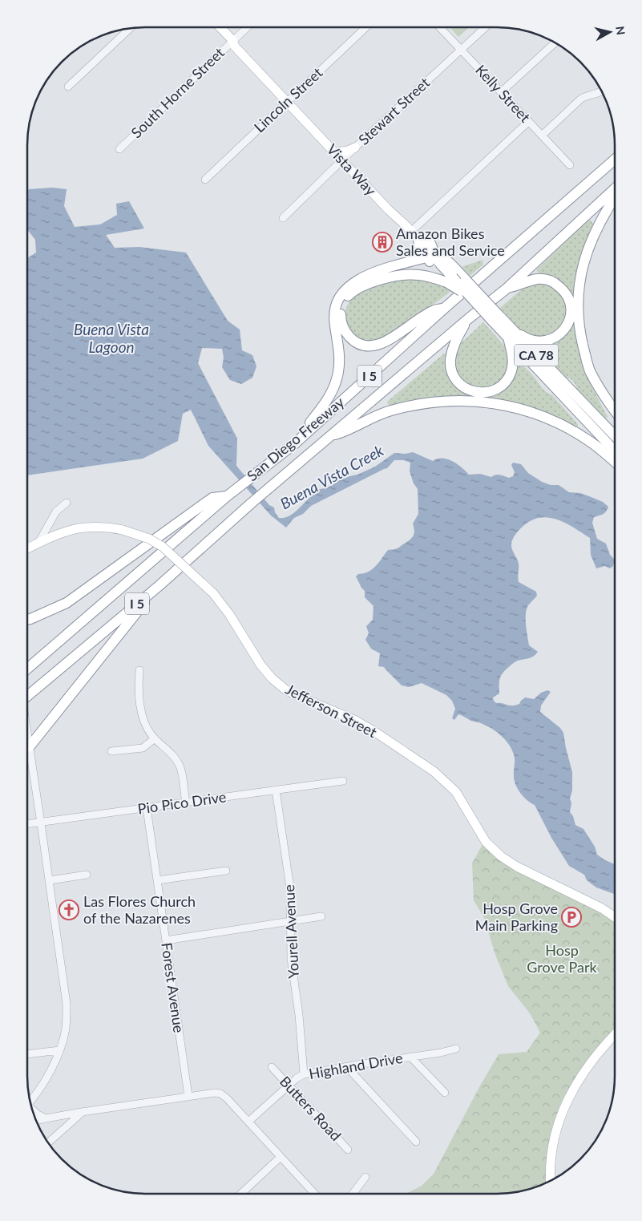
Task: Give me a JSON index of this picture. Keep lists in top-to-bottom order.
{
  "streets": {
    "highway": [
      "Vista Way",
      "CA 78",
      "I 5",
      "San Diego Freeway"
    ],
    "main road": ["Jefferson Street"],
    "street": [
      "South Horne Street",
      "Kelly Street",
      "Lincoln Street",
      "Stewart Street",
      "Pio Pico Drive",
      "Yourell Avenue",
      "Forest Avenue",
      "Highland Drive",
      "Butters Road"
    ]
  },
  "crossings": [
    ["South Horne Street", "Vista Way"],
    ["Kelly Street", "Stewart Street"],
    ["Lincoln Street", "Vista Way"],
    ["Vista Way", "CA 78"],
    ["Pio Pico Drive", "Yourell Avenue"],
    ["Pio Pico Drive", "Forest Avenue"],
    ["Yourell Avenue", "Highland Drive"],
    ["Highland Drive", "Butters Road"]
  ],
  "water": ["Buena Vista Lagoon", "Buena Vista Creek"],
  "parks": ["Hosp Grove Park"],
  "places": {
    "building": ["Amazon Bikes Sales and Service"],
    "church": ["Las Flores Church of the Nazarenes"],
    "parking": ["Hosp Grove Main Parking"]
  },
  "north": "right"
}
